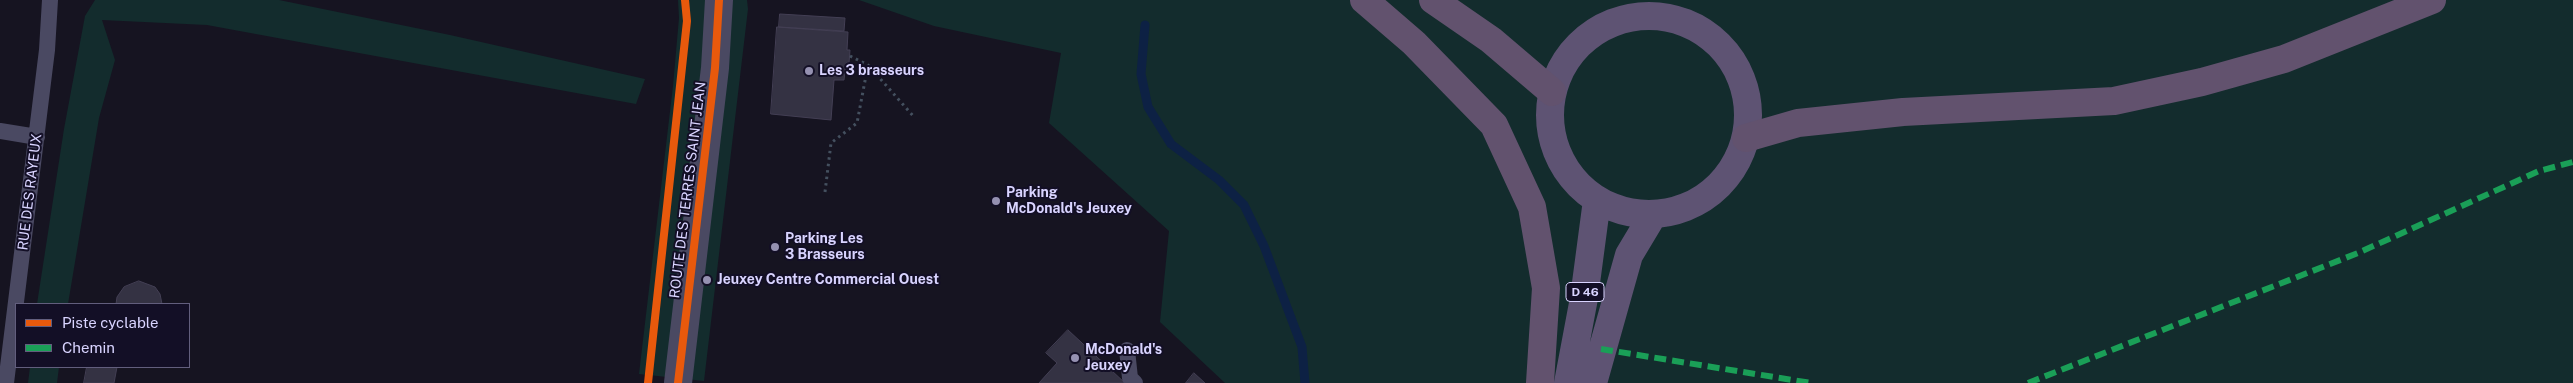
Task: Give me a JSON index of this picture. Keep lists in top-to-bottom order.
{
  "streets": {
    "main road": ["D 46"],
    "street": ["ROUTE DES TERRES SAINT JEAN"],
    "lane": ["RUE DES RAYEUX"]
  },
  "places": [
    "Les 3 brasseurs",
    "Parking McDonald's Jeuxey",
    "Parking Les 3 Brasseurs",
    "Jeuxey Centre Commercial Ouest",
    "McDonald's Jeuxey"
  ],
  "legend": ["Piste cyclable", "Chemin"]
}
